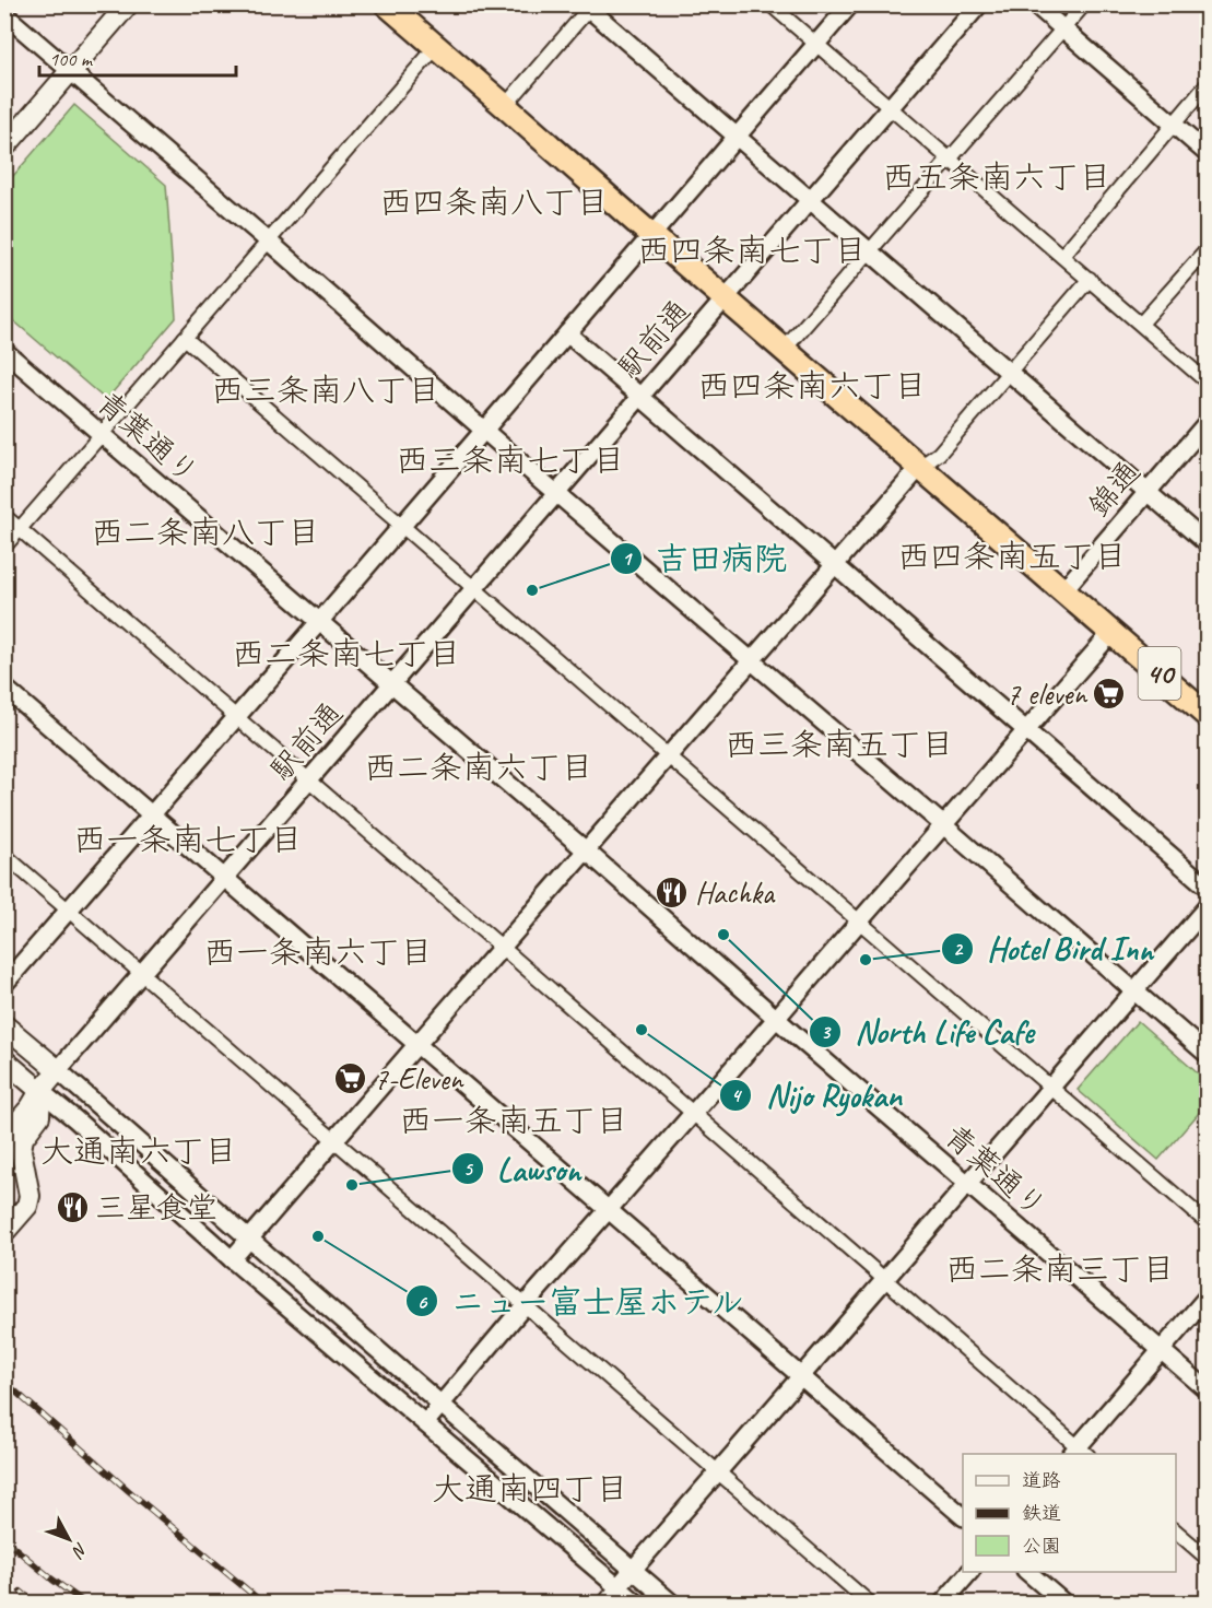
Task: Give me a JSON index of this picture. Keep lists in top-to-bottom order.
{
  "streets": {
    "highway": ["40"],
    "street": ["駅前通", "青葉通り", "錦通"]
  },
  "crossings": [
    ["駅前通", "青葉通り"],
    ["駅前通", "40"],
    ["錦通", "40"]
  ],
  "districts": [
    "西五条南六丁目",
    "西四条南八丁目",
    "西四条南七丁目",
    "西四条南六丁目",
    "西三条南八丁目",
    "西三条南七丁目",
    "西二条南八丁目",
    "西四条南五丁目",
    "西二条南七丁目",
    "西三条南五丁目",
    "西二条南六丁目",
    "西一条南七丁目",
    "西一条南六丁目",
    "西一条南五丁目",
    "大通南六丁目",
    "西二条南三丁目",
    "大通南四丁目"
  ],
  "places": {
    "other": [
      "吉田病院",
      "North Life Cafe",
      "Hotel Bird Inn",
      "Nijo Ryokan",
      "Lawson",
      "ニュー富士屋ホテル"
    ],
    "supermarket": ["7 eleven", "7-Eleven"],
    "restaurant": ["Hachka", "三星食堂"]
  },
  "legend": ["道路", "鉄道", "公園"],
  "scale_bar": "100 m",
  "north": "bottom right"
}
